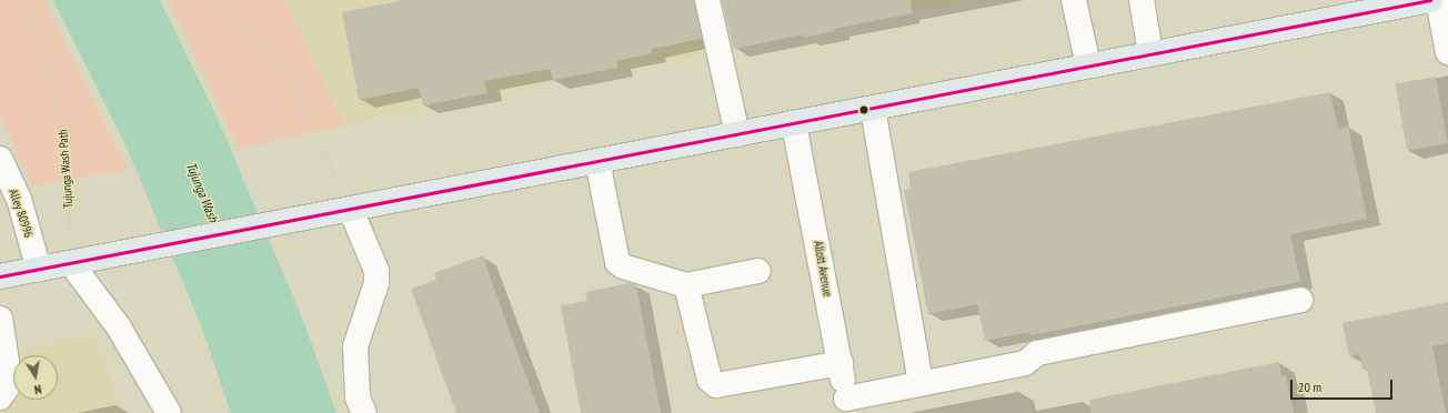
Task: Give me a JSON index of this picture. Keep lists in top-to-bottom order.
{
  "streets": {
    "street": ["Alley 80996", "Allott Avenue"],
    "path": ["Tujunga Wash Path"]
  },
  "water": ["Tujunga Wash"],
  "scale_bar": "20 m",
  "north": "bottom"
}
